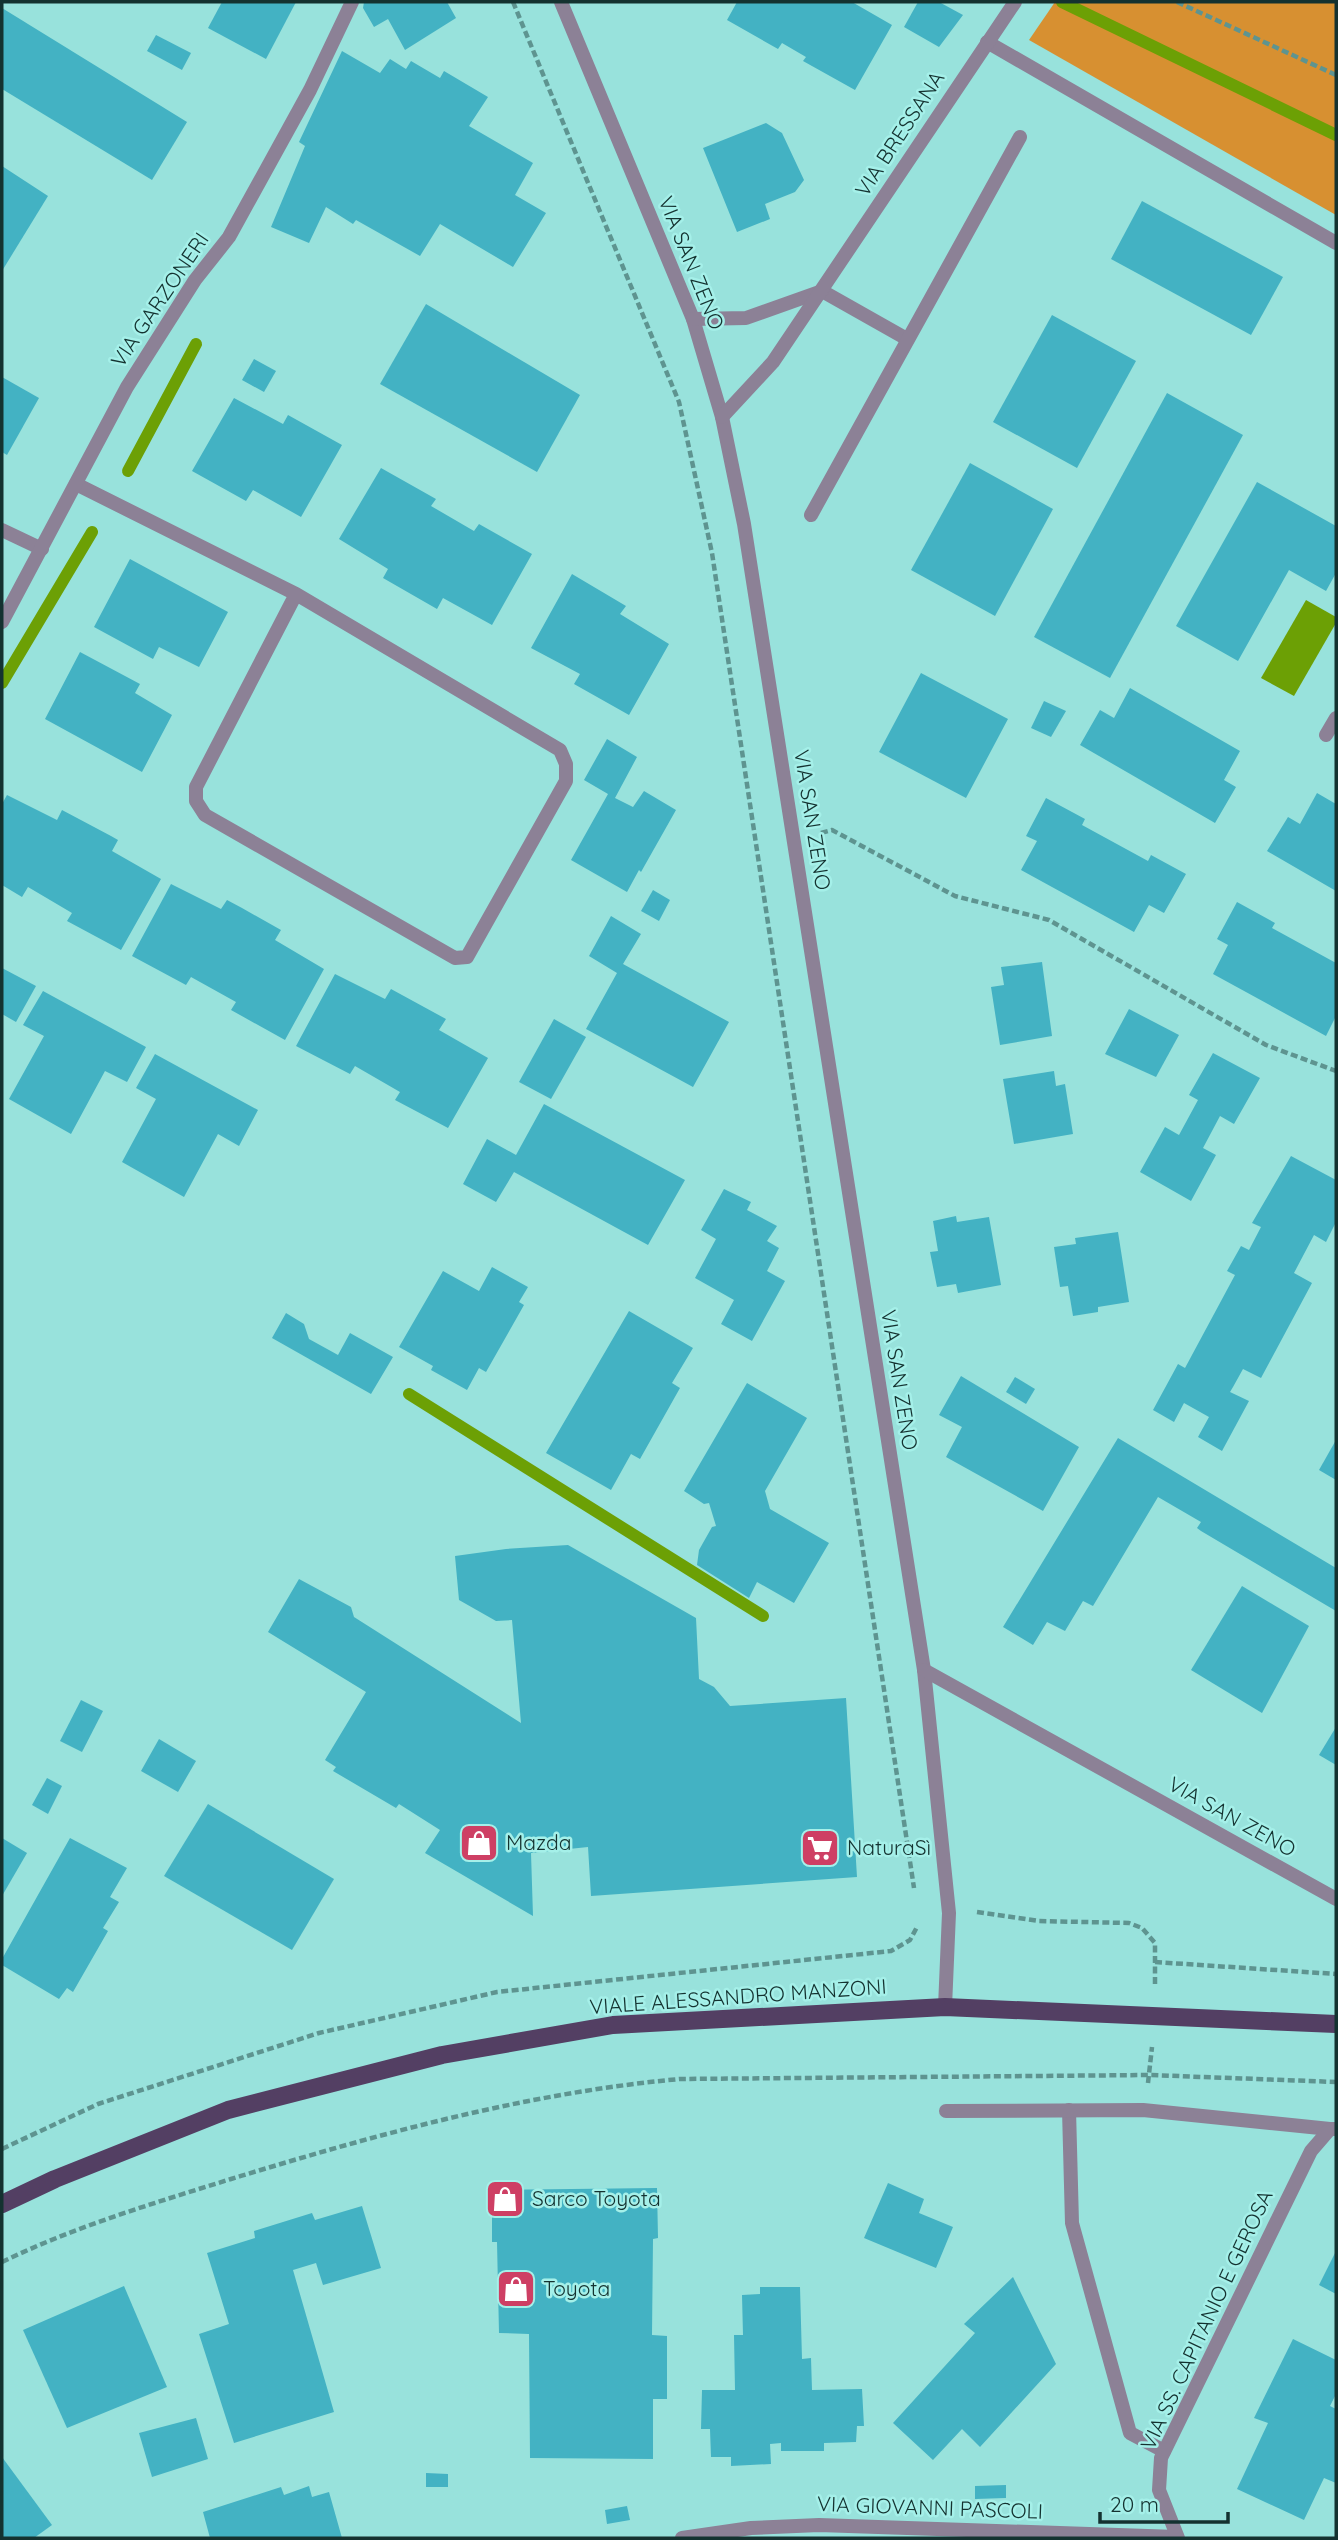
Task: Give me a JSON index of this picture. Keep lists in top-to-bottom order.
{
  "streets": {
    "main road": ["VIALE ALESSANDRO MANZONI"],
    "street": [
      "VIA BRESSANA",
      "VIA SAN ZENO",
      "VIA GARZONERI",
      "VIA SS. CAPITANIO E GEROSA",
      "VIA GIOVANNI PASCOLI"
    ]
  },
  "crossings": [
    ["VIA BRESSANA", "VIA SAN ZENO"],
    ["VIA SAN ZENO", "VIALE ALESSANDRO MANZONI"],
    ["VIA SS. CAPITANIO E GEROSA", "VIA GIOVANNI PASCOLI"]
  ],
  "places": {
    "shop": ["Mazda", "Sarco Toyota", "Toyota"],
    "supermarket": ["NaturaSì"]
  },
  "scale_bar": "20 m"
}
